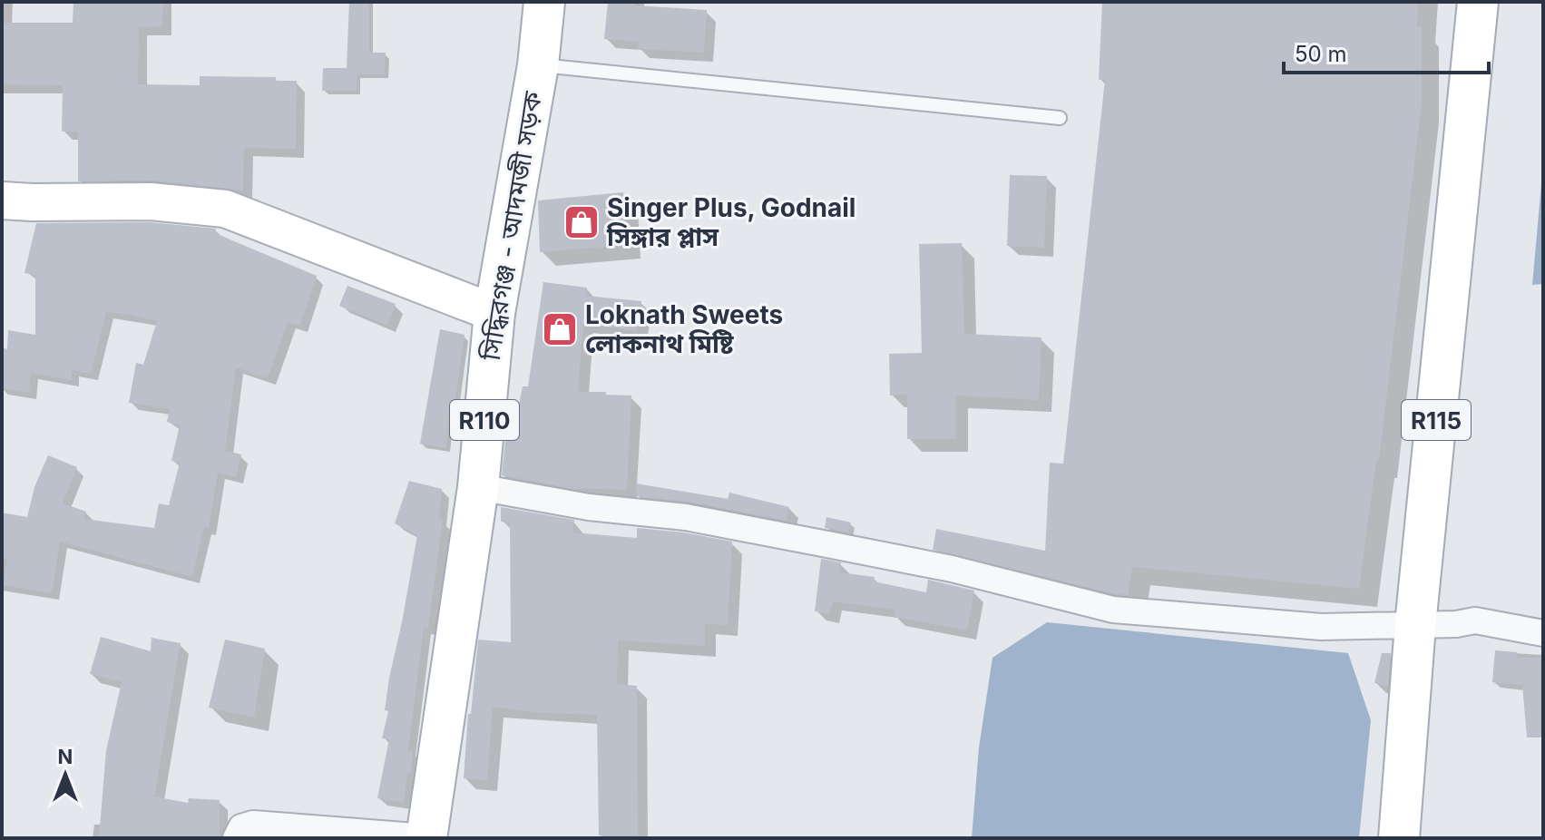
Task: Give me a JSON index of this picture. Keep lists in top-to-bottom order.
{
  "streets": {
    "main road": ["সিদ্ধিরগঞ্জ - আদমজী সড়ক", "R110", "R115"]
  },
  "places": {
    "shop": ["Singer Plus, Godnail সিঙ্গার প্লাস", "Loknath Sweets লোকনাথ মিষ্টি"]
  },
  "scale_bar": "50 m",
  "north": "top"
}
